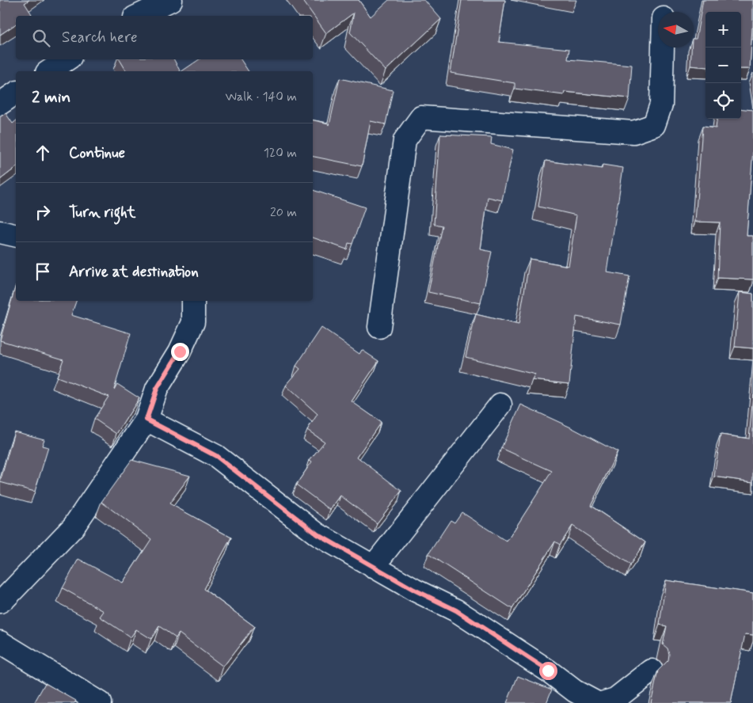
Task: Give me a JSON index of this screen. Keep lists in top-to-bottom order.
{
  "north": "left",
  "page": {
    "map_buttons": ["+", "−"],
    "search": "Search here",
    "heading": ["2 min", "Walk · 140 m"],
    "list": [
      ["Continue", "120 m"],
      ["Turn right", "20 m"],
      "Arrive at destination"
    ]
  }
}
